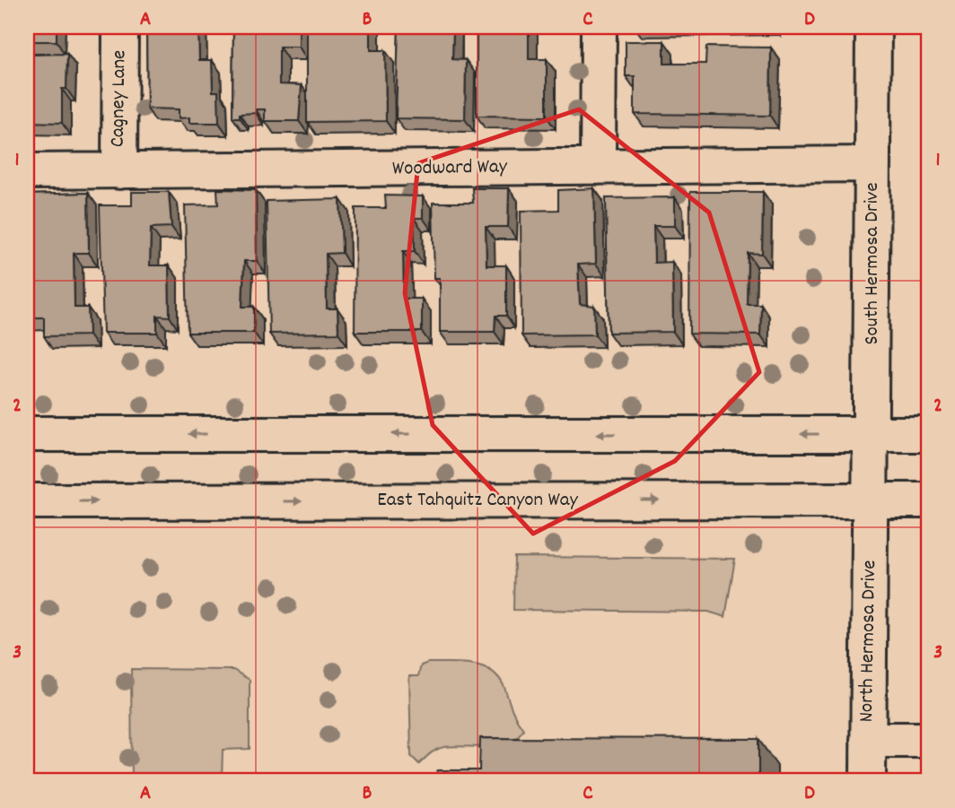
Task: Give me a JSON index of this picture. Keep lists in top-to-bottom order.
{
  "streets": {
    "street": [
      "Cagney Lane",
      "Woodward Way",
      "South Hermosa Drive",
      "East Tahquitz Canyon Way",
      "North Hermosa Drive"
    ]
  },
  "crossings": [
    ["Cagney Lane", "Woodward Way"],
    ["Woodward Way", "South Hermosa Drive"],
    ["South Hermosa Drive", "East Tahquitz Canyon Way"],
    ["South Hermosa Drive", "North Hermosa Drive"],
    ["East Tahquitz Canyon Way", "North Hermosa Drive"]
  ],
  "grid": {
    "columns": [
      "A",
      "B",
      "C",
      "D"
    ],
    "rows": ["1", "2", "3"]
  }
}
